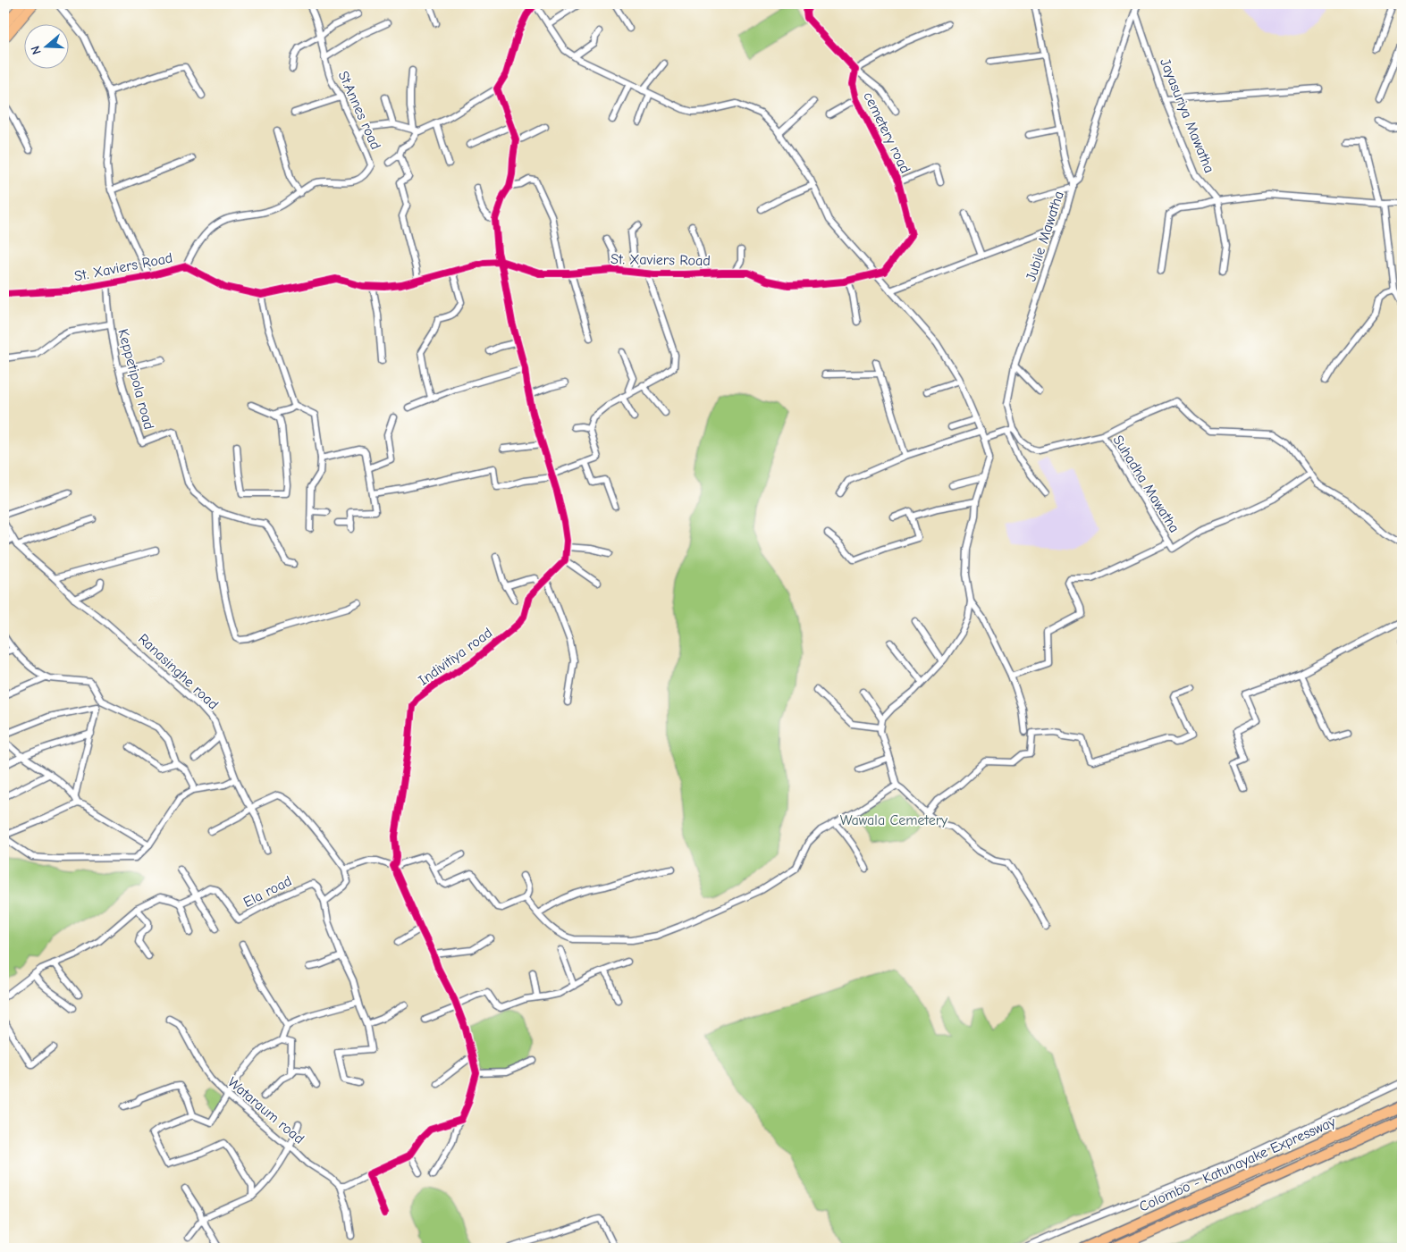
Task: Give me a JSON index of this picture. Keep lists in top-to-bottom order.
{
  "streets": {
    "highway": ["Colombo - Katunayake Expressway"],
    "street": [
      "St.Annes road",
      "Jayasuriya Mawatha",
      "cemetery road",
      "Jubile Mawatha",
      "St. Xaviers Road",
      "Keppetipola road",
      "Suhadha Mawatha",
      "Indivitiya road",
      "Ranasinghe road",
      "Ela road",
      "Wataraum road"
    ]
  },
  "crossings": [
    ["St.Annes road", "St. Xaviers Road"],
    ["Jayasuriya Mawatha", "Jubile Mawatha"],
    ["cemetery road", "St. Xaviers Road"],
    ["St. Xaviers Road", "Keppetipola road"]
  ],
  "parks": ["Wawala Cemetery"],
  "north": "left"
}
